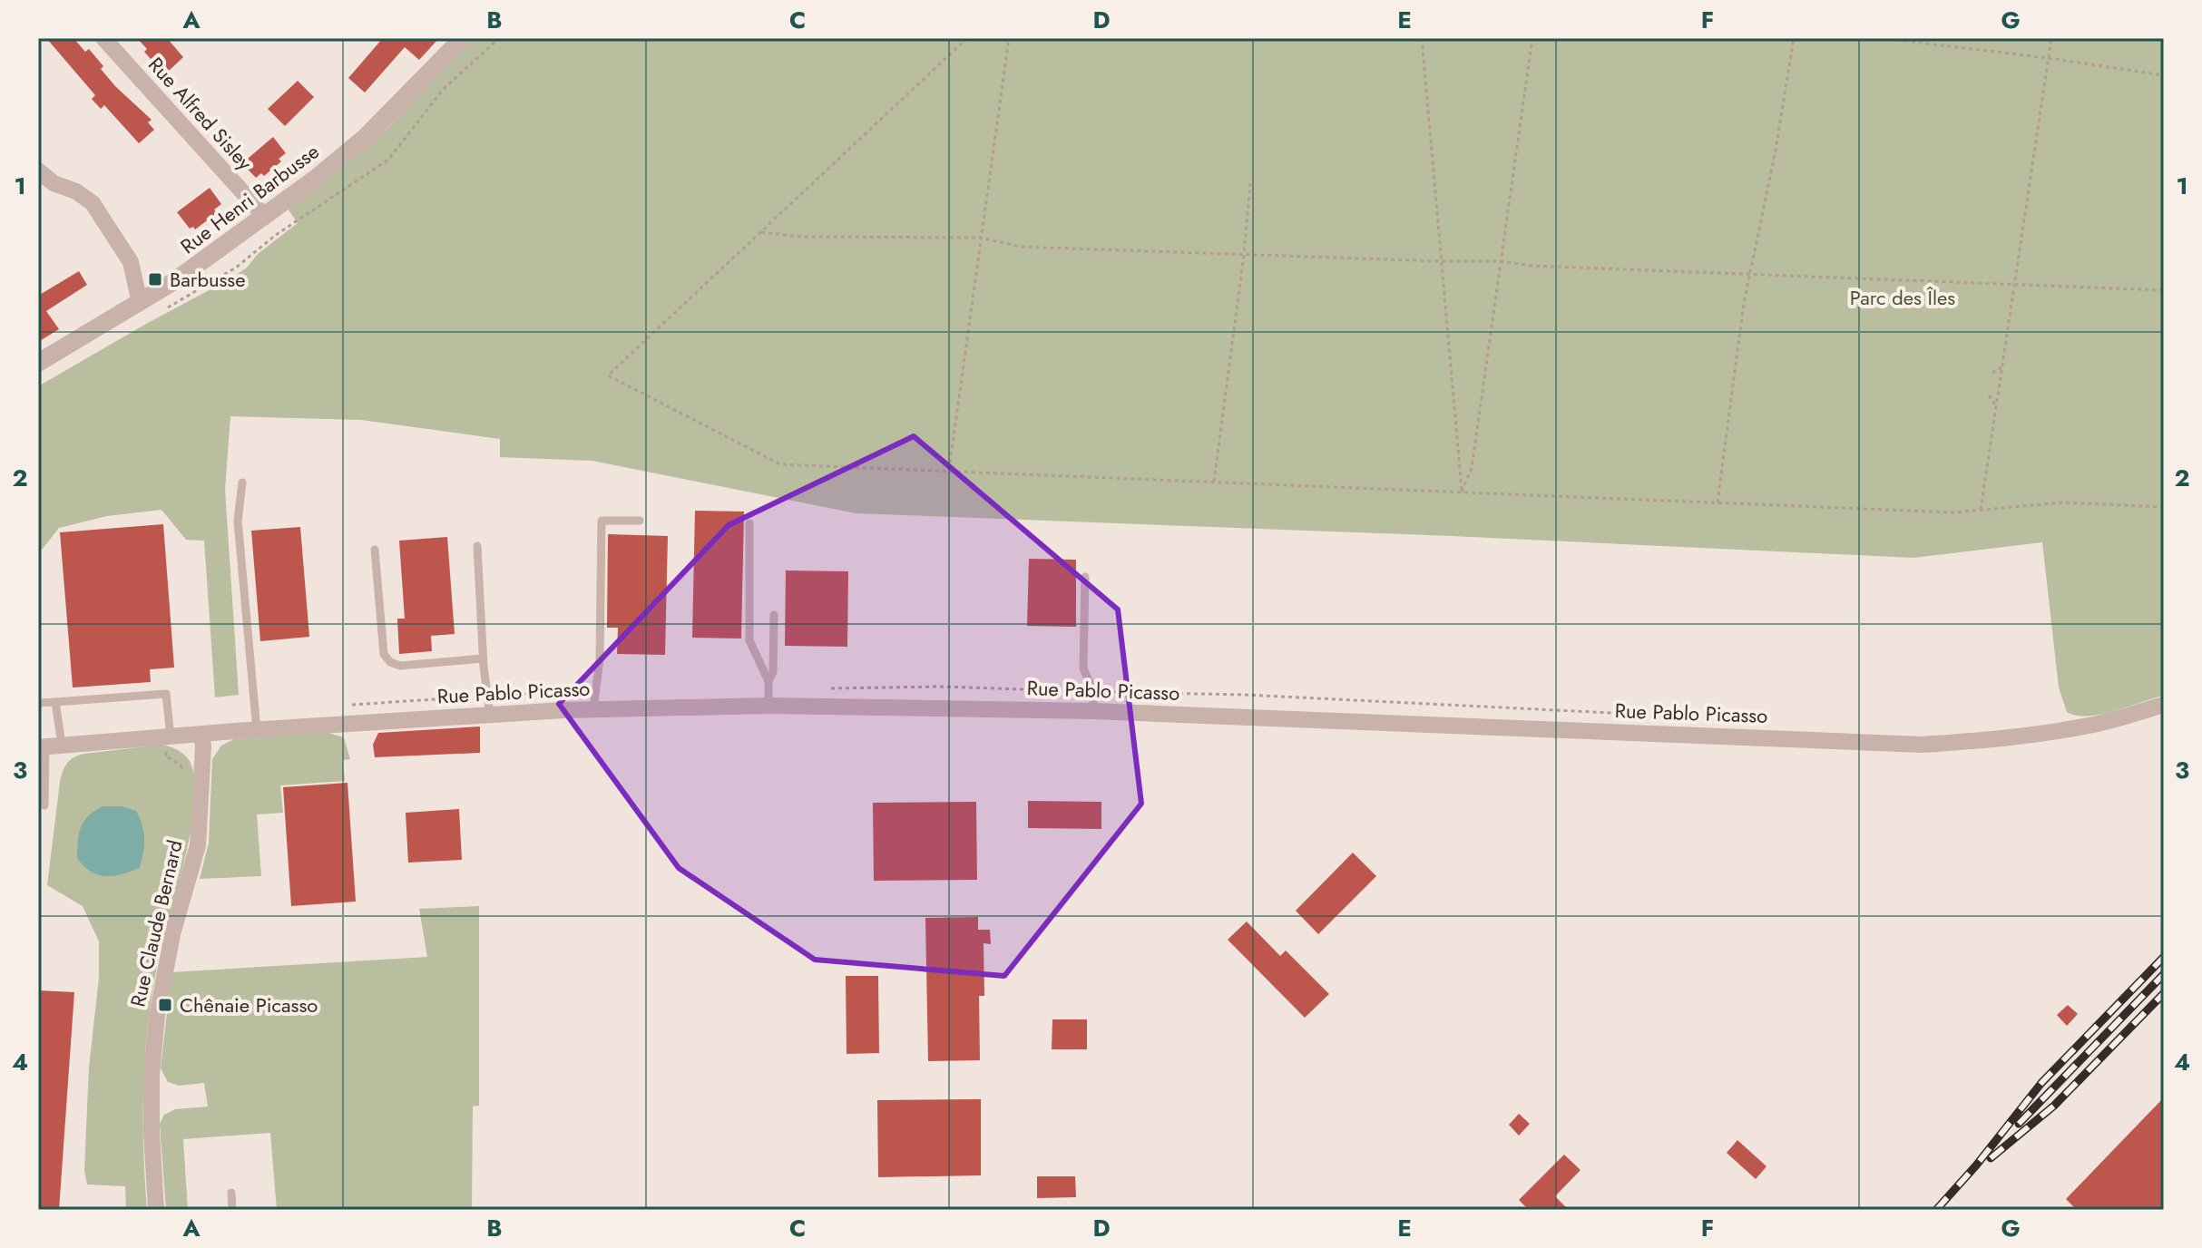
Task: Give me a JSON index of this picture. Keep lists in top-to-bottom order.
{
  "streets": {
    "street": [
      "Rue Alfred Sisley",
      "Rue Henri Barbusse",
      "Rue Pablo Picasso",
      "Rue Claude Bernard"
    ]
  },
  "crossings": [
    ["Rue Alfred Sisley", "Rue Henri Barbusse"],
    ["Rue Pablo Picasso", "Rue Claude Bernard"]
  ],
  "parks": ["Parc des Îles"],
  "places": {
    "transit": ["Barbusse", "Chênaie Picasso"]
  },
  "grid": {
    "columns": [
      "A",
      "B",
      "C",
      "D",
      "E",
      "F",
      "G"
    ],
    "rows": [
      "1",
      "2",
      "3",
      "4"
    ]
  }
}
